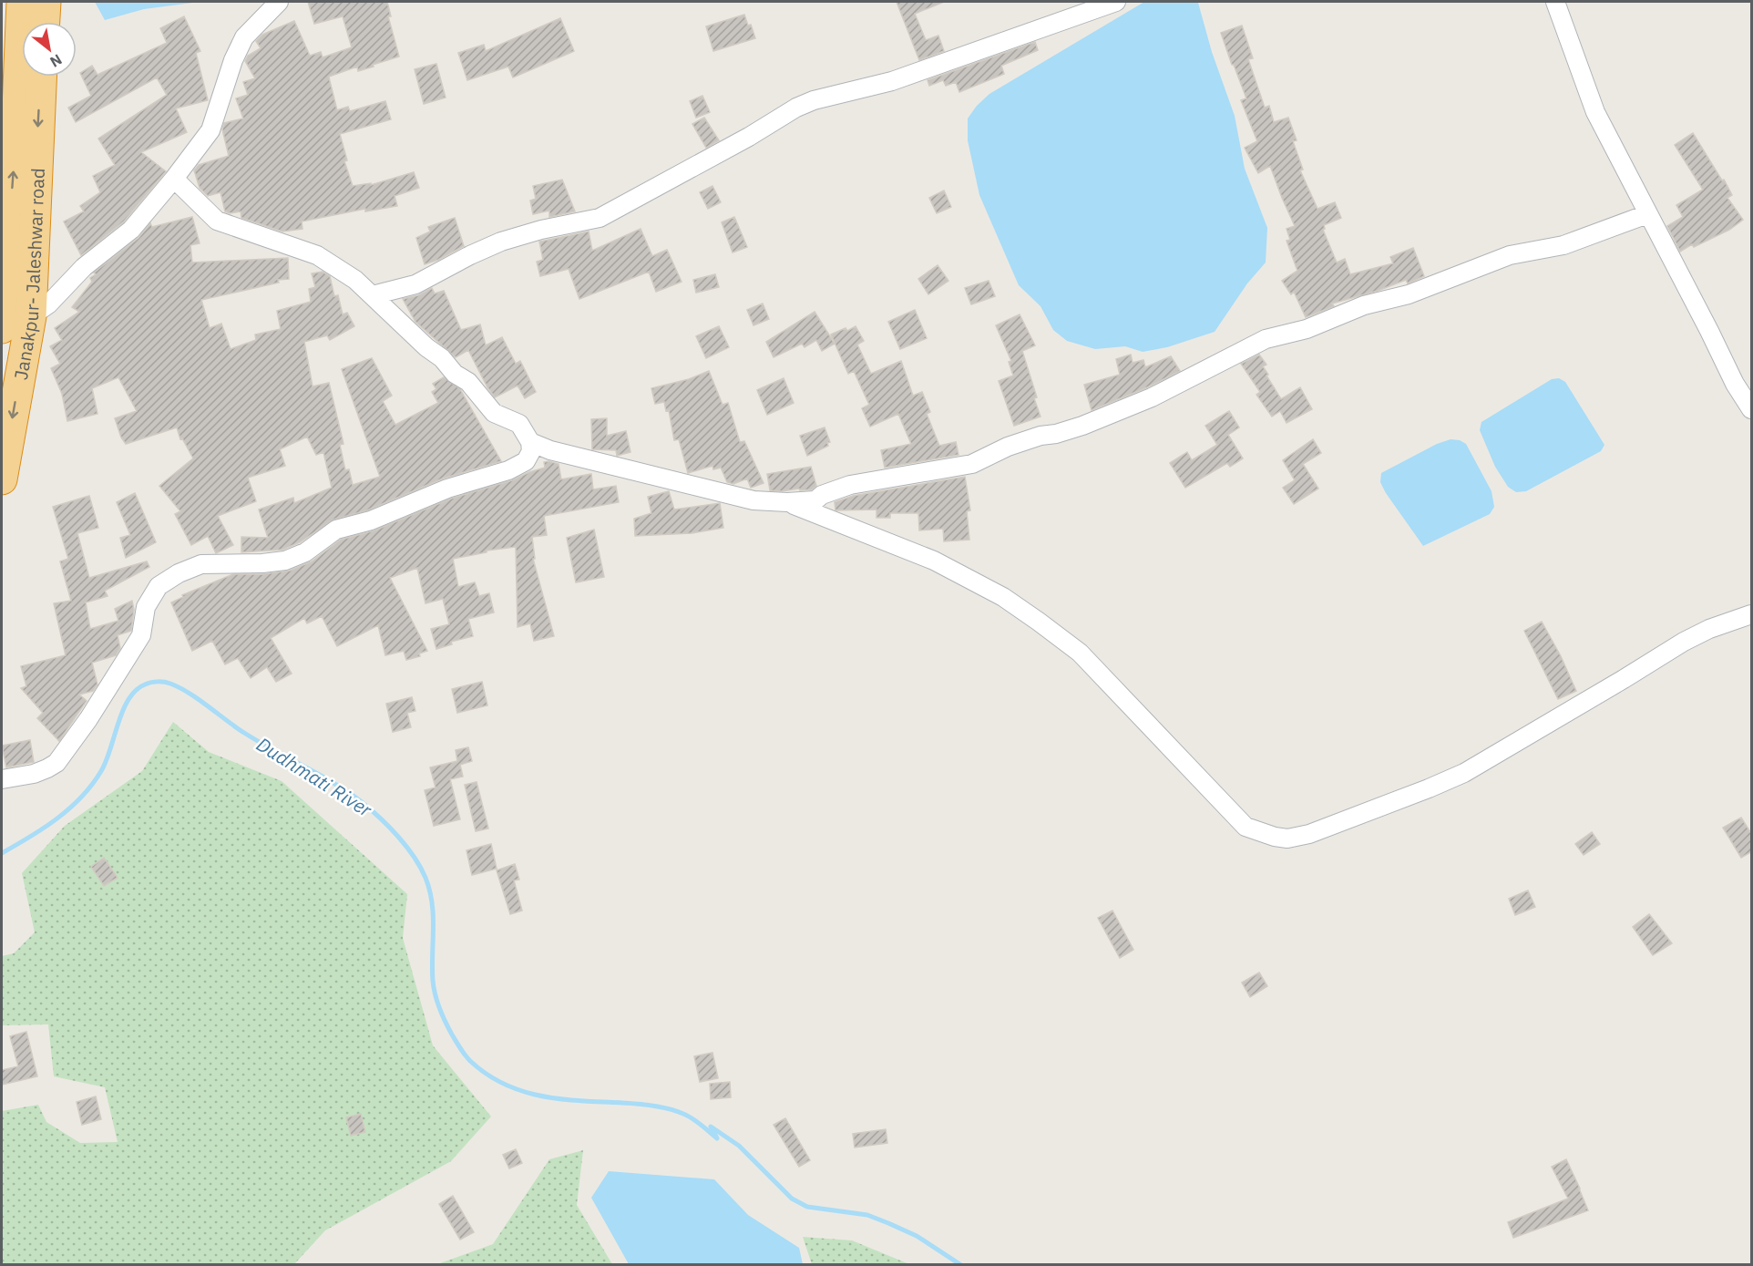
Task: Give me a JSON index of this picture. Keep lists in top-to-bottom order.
{
  "streets": {
    "highway": ["Janakpur- Jaleshwar road"]
  },
  "water": ["Dudhmati River"],
  "north": "bottom right"
}
